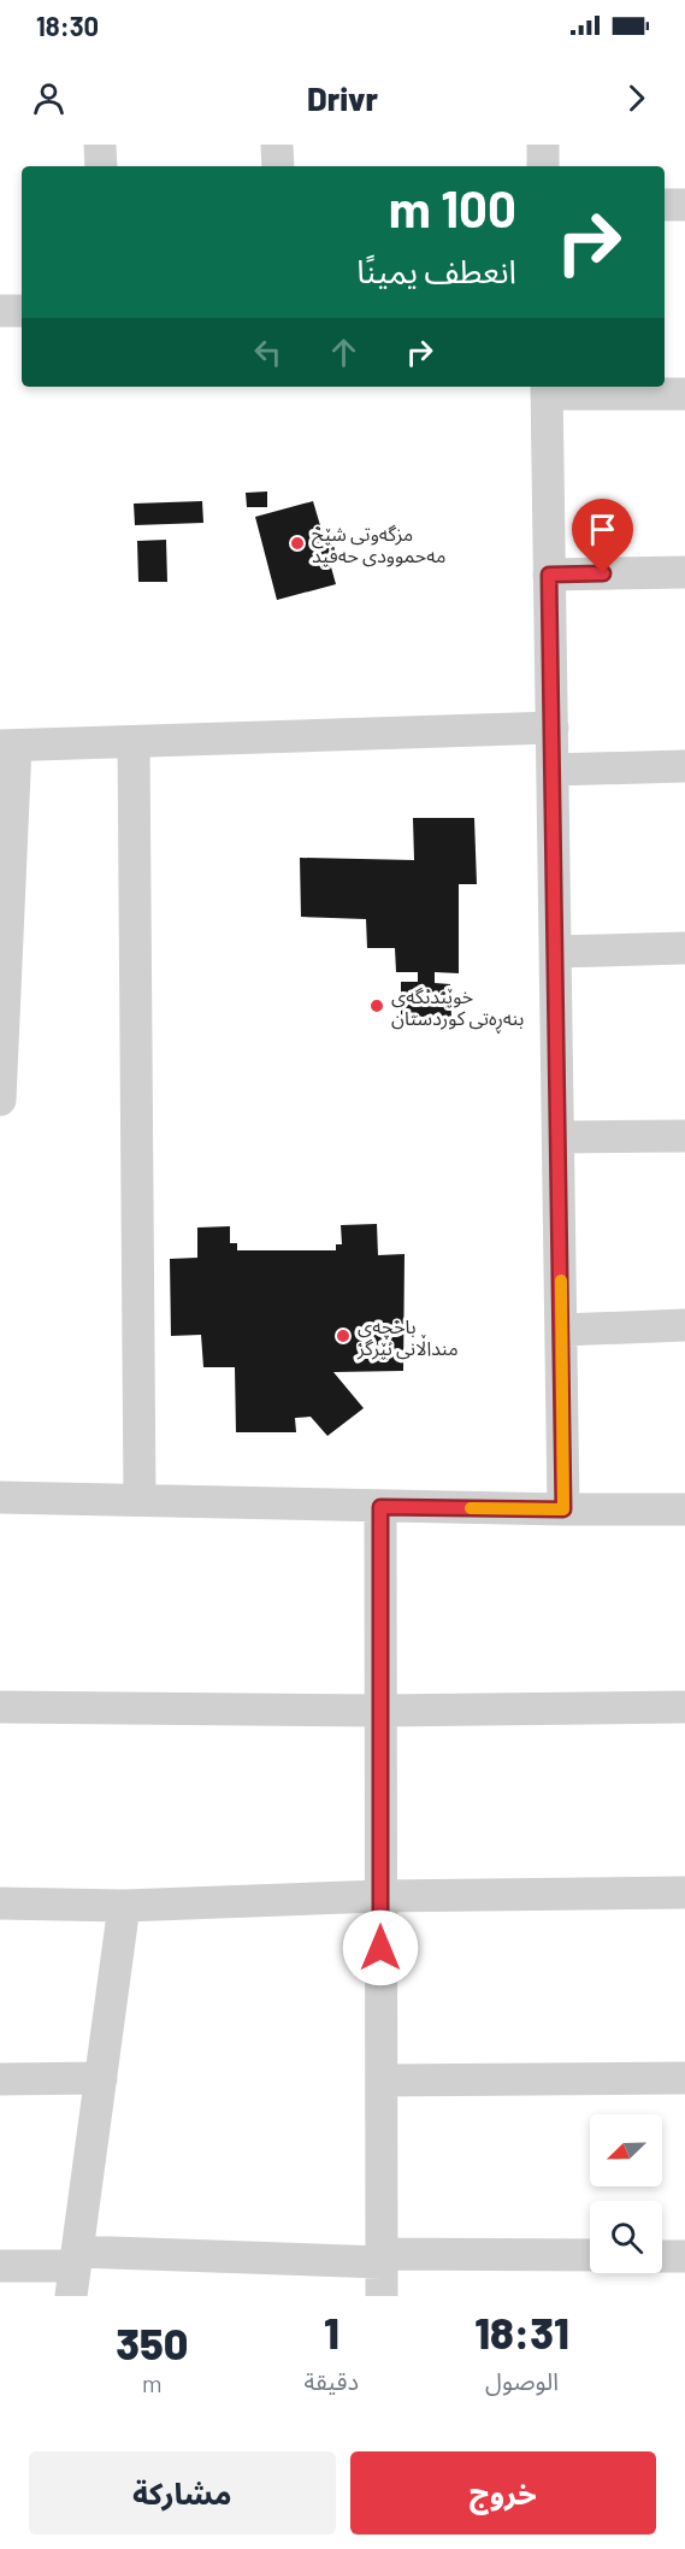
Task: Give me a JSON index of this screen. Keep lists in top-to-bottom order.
{
  "places": ["مزگەوتی شێخ مەحموودی حەفید", "خوێندنگەی بنەڕەتی کوردستان", "باخچەی منداڵانی نێرگز"],
  "north": "bottom left",
  "page": {
    "status": "18:30",
    "header": "Drivr",
    "turn": ["100 m", "انعطف يمينًا"],
    "eta": [
      "18:31",
      "الوصول",
      "1",
      "دقيقة",
      "350",
      "m"
    ],
    "buttons": ["خروج", "مشاركة"]
  }
}
